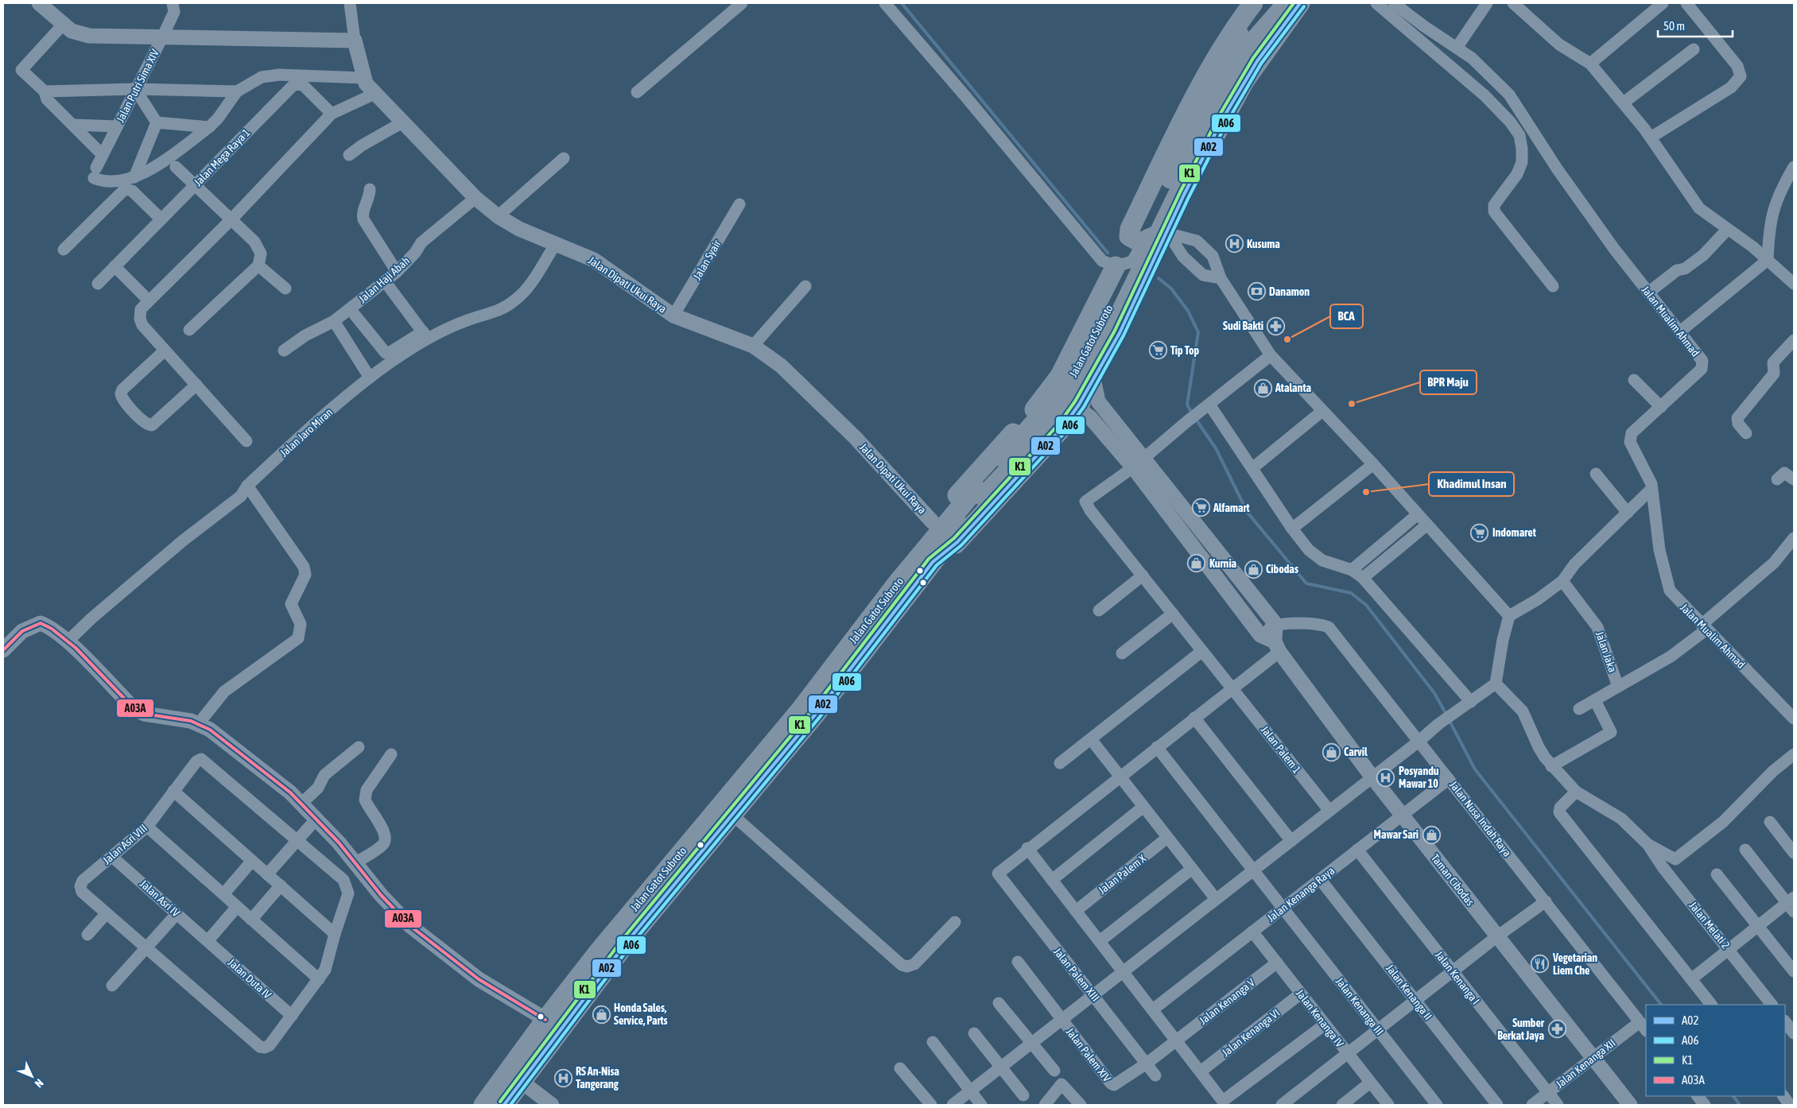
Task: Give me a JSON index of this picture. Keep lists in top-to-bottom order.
{
  "streets": {
    "highway": ["Jalan Gatot Subroto"],
    "street": [
      "Jalan Putri Sima XIV",
      "Jalan Mega Raya 1",
      "Jalan Syair",
      "Jalan Haji Abah",
      "Jalan Dipati Ukui Raya",
      "Jalan Mualim Ahmad",
      "Jalan Jaro Miran",
      "Jalan Jaka",
      "Jalan Palem 1",
      "Jalan Nusa Indah Raya",
      "Jalan Asri VIII",
      "Jalan Palem X",
      "Taman Cibodas",
      "Jalan Kenanga Raya",
      "Jalan Asri IV",
      "Jalan Melati 2",
      "Jalan Palem XIII",
      "Jalan Kenanga I",
      "Jalan Duta IV",
      "Jalan Kenanga II",
      "Jalan Kenanga V",
      "Jalan Kenanga III",
      "Jalan Kenanga IV",
      "Jalan Kenanga VI",
      "Jalan Palem XIV",
      "Jalan Kenanga XII"
    ]
  },
  "crossings": [
    ["Jalan Syair", "Jalan Dipati Ukui Raya"],
    ["Jalan Haji Abah", "Jalan Dipati Ukui Raya"],
    ["Jalan Dipati Ukui Raya", "Jalan Jaro Miran"],
    ["Jalan Nusa Indah Raya", "Jalan Kenanga Raya"],
    ["Jalan Nusa Indah Raya", "Jalan Kenanga XII"],
    ["Jalan Asri VIII", "Jalan Asri IV"],
    ["Taman Cibodas", "Jalan Kenanga Raya"],
    ["Taman Cibodas", "Jalan Kenanga XII"],
    ["Jalan Kenanga Raya", "Jalan Kenanga I"],
    ["Jalan Kenanga Raya", "Jalan Kenanga II"],
    ["Jalan Kenanga Raya", "Jalan Kenanga III"],
    ["Jalan Kenanga Raya", "Jalan Kenanga IV"],
    ["Jalan Asri IV", "Jalan Duta IV"],
    ["Jalan Palem XIII", "Jalan Palem XIV"],
    ["Jalan Kenanga I", "Jalan Kenanga XII"],
    ["Jalan Kenanga V", "Jalan Kenanga IV"],
    ["Jalan Kenanga V", "Jalan Palem XIV"],
    ["Jalan Kenanga IV", "Jalan Kenanga VI"]
  ],
  "places": {
    "hospital": ["Kusuma", "Posyandu Mawar 10", "RS An-Nisa Tangerang"],
    "bank": ["Danamon"],
    "pharmacy": ["Sudi Bakti", "Sumber Berkat Jaya"],
    "other": ["BCA", "BPR Maju", "Khadimul Insan"],
    "supermarket": ["Tip Top", "Alfamart", "Indomaret"],
    "shop": [
      "Atalanta",
      "Kurnia",
      "Cibodas",
      "Carvil",
      "Mawar Sari",
      "Honda Sales, Service, Parts"
    ],
    "restaurant": ["Vegetarian Liem Che"]
  },
  "lines": [
    "transit line A02",
    "transit line K1",
    "transit line A06",
    "transit line A03A"
  ],
  "legend": [
    "A02",
    "A06",
    "K1",
    "A03A"
  ],
  "scale_bar": "50 m",
  "north": "bottom right"
}
